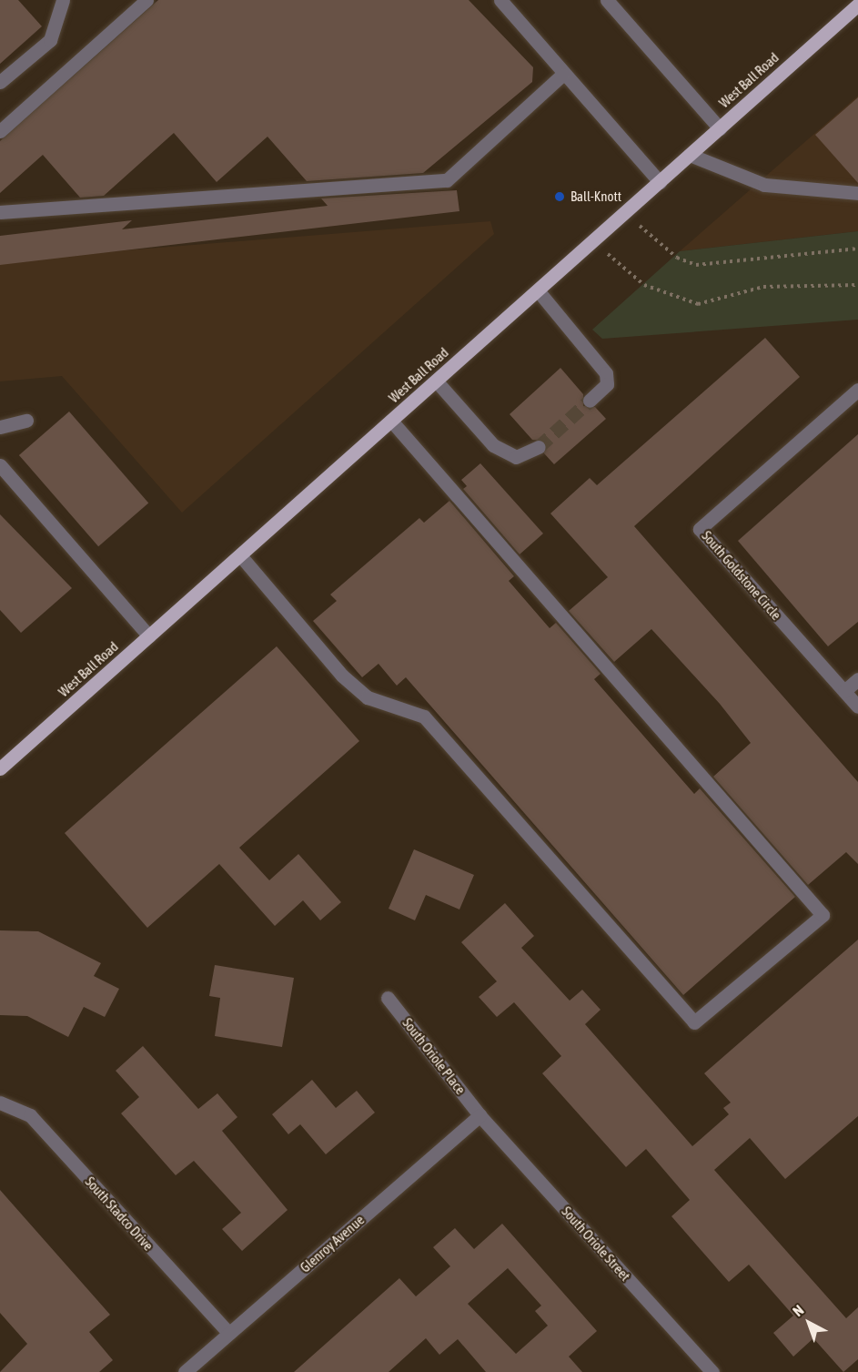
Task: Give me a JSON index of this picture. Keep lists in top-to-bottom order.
{
  "streets": {
    "main road": ["West Ball Road"],
    "street": [
      "South Goldstone Circle",
      "South Oriole Place",
      "South Stadco Drive",
      "Glenroy Avenue",
      "South Oriole Street"
    ]
  },
  "crossings": [
    ["South Oriole Place", "Glenroy Avenue"],
    ["South Oriole Place", "South Oriole Street"],
    ["South Stadco Drive", "Glenroy Avenue"],
    ["Glenroy Avenue", "South Oriole Street"]
  ],
  "places": ["Ball-Knott"],
  "north": "top left"
}
